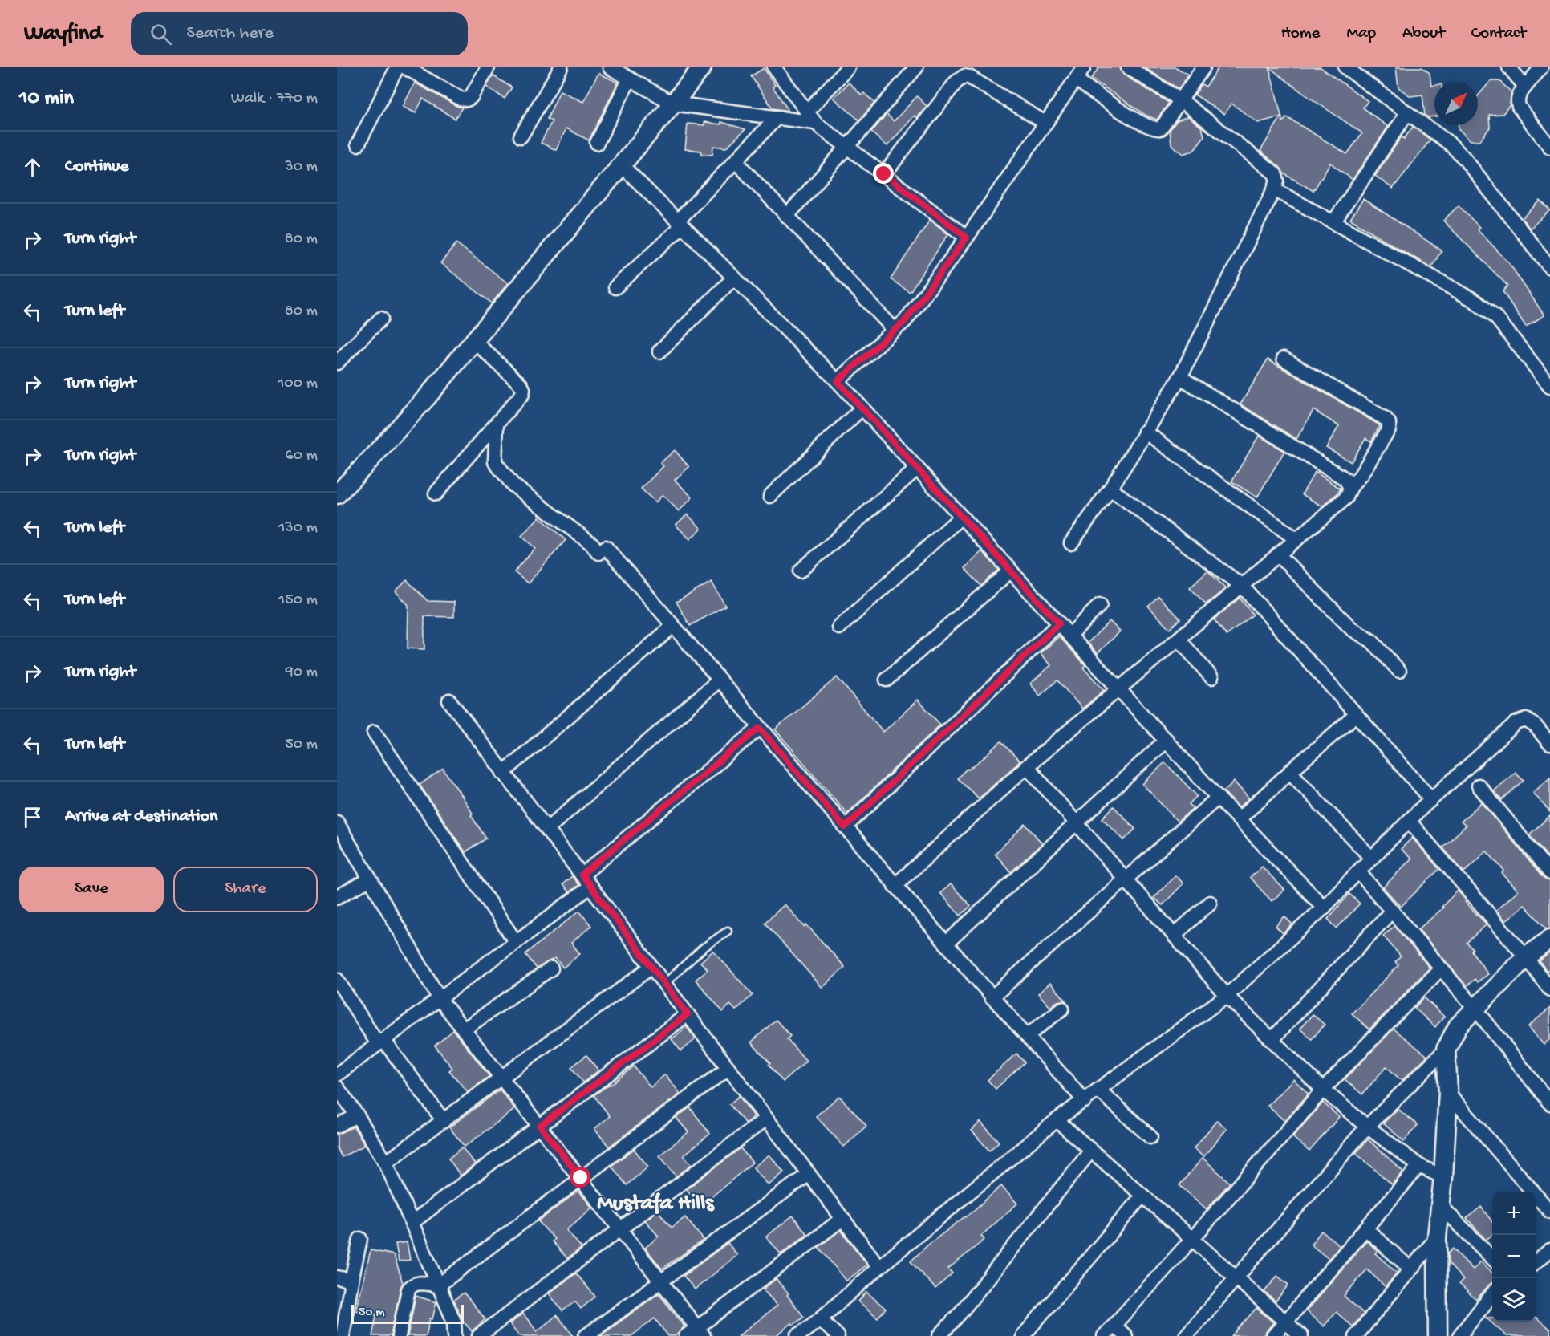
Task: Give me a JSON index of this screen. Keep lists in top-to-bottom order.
{
  "districts": ["Mustafa Hills"],
  "scale_bar": "50 m",
  "north": "top right",
  "page": {
    "header": "Wayfind",
    "search": "Search here",
    "nav": [
      "Home",
      "Map",
      "About",
      "Contact"
    ],
    "heading": ["10 min", "Walk · 770 m"],
    "list": [
      ["Continue", "30 m"],
      ["Turn right", "80 m"],
      ["Turn left", "80 m"],
      ["Turn right", "100 m"],
      ["Turn right", "60 m"],
      ["Turn left", "130 m"],
      ["Turn left", "150 m"],
      ["Turn right", "90 m"],
      ["Turn left", "50 m"],
      "Arrive at destination"
    ],
    "buttons": ["Save", "Share"],
    "map_buttons": ["+", "−"],
    "scale": "50 m"
  }
}
